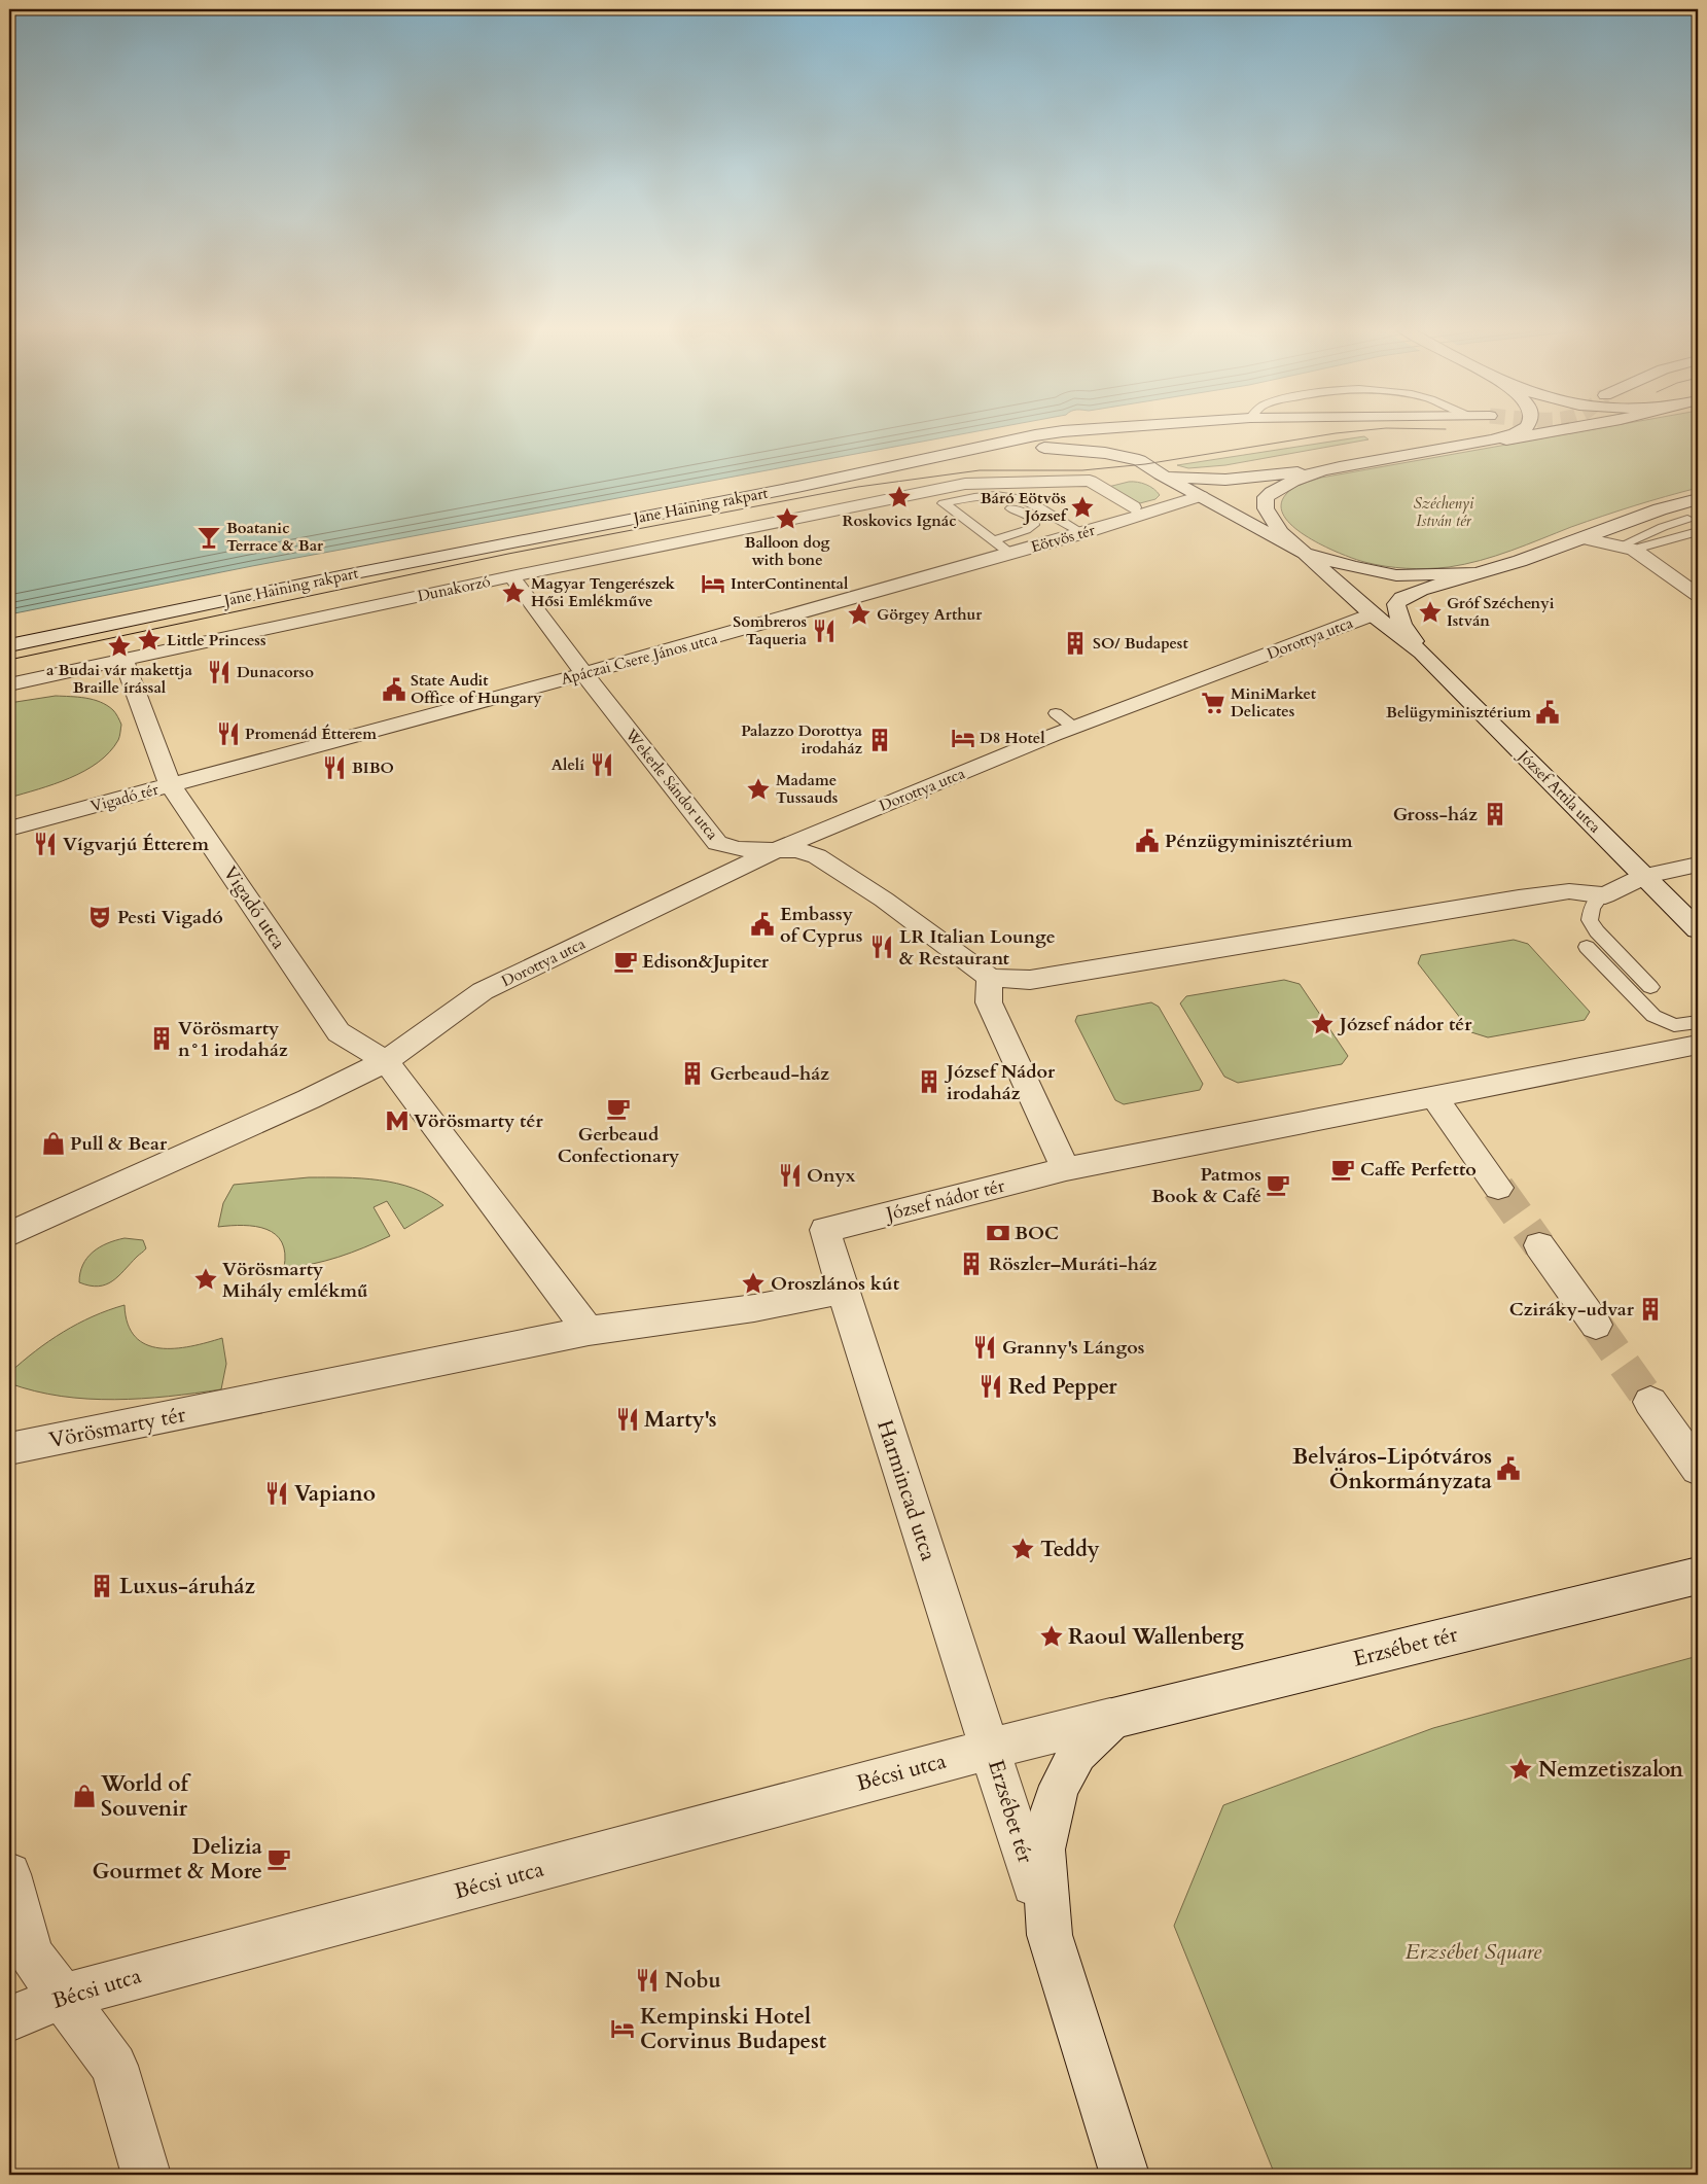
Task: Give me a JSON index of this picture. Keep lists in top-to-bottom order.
{
  "streets": {
    "street": [
      "Jane Haining rakpart",
      "Eötvös tér",
      "Dunakorzó",
      "Dorottya utca",
      "Apáczai Csere János utca",
      "Wekerle Sándor utca",
      "József Attila utca",
      "Vigadó tér",
      "Vigadó utca",
      "József nádor tér",
      "Vörösmarty tér",
      "Harmincad utca",
      "Erzsébet tér",
      "Bécsi utca"
    ]
  },
  "crossings": [
    ["Eötvös tér", "Apáczai Csere János utca"],
    ["Dunakorzó", "Wekerle Sándor utca"],
    ["Dunakorzó", "Vigadó tér"],
    ["Dorottya utca", "Wekerle Sándor utca"],
    ["Dorottya utca", "Vigadó utca"],
    ["Apáczai Csere János utca", "Wekerle Sándor utca"],
    ["Apáczai Csere János utca", "Vigadó tér"],
    ["Apáczai Csere János utca", "Vigadó utca"],
    ["Vigadó tér", "Vigadó utca"],
    ["József nádor tér", "Harmincad utca"],
    ["Vörösmarty tér", "Harmincad utca"],
    ["Harmincad utca", "Erzsébet tér"],
    ["Harmincad utca", "Bécsi utca"],
    ["Erzsébet tér", "Bécsi utca"]
  ],
  "parks": ["Széchenyi István tér", "Erzsébet Square"],
  "places": {
    "place": [
      "Roskovics Ignác",
      "Báró Eötvös József",
      "Balloon dog with bone",
      "Magyar Tengerészek Hősi Emlékműve",
      "Gróf Széchenyi István",
      "Görgey Arthur",
      "Little Princess",
      "a Budai vár makettja Braille írással",
      "Madame Tussauds",
      "József nádor tér",
      "Vörösmarty Mihály emlékmű",
      "Oroszlános kút",
      "Teddy",
      "Raoul Wallenberg",
      "Nemzetiszalon"
    ],
    "bar": ["Boatanic Terrace & Bar"],
    "hotel": ["InterContinental", "D8 Hotel", "Kempinski Hotel Corvinus Budapest"],
    "restaurant": [
      "Sombreros Taqueria",
      "Dunacorso",
      "Promenád Étterem",
      "Alelí",
      "BIBO",
      "Vígvarjú Étterem",
      "LR Italian Lounge & Restaurant",
      "Onyx",
      "Granny's Lángos",
      "Red Pepper",
      "Marty's",
      "Vapiano",
      "Nobu"
    ],
    "building": [
      "SO/ Budapest",
      "Palazzo Dorottya irodaház",
      "Gross-ház",
      "Vörösmarty n°1 irodaház",
      "Gerbeaud-ház",
      "József Nádor irodaház",
      "Röszler–Muráti-ház",
      "Cziráky-udvar",
      "Luxus-áruház"
    ],
    "public building": [
      "State Audit Office of Hungary",
      "Belügyminisztérium",
      "Pénzügyminisztérium",
      "Embassy of Cyprus",
      "Belváros-Lipótváros Önkormányzata"
    ],
    "supermarket": ["MiniMarket Delicates"],
    "theatre": ["Pesti Vigadó"],
    "cafe": [
      "Edison&Jupiter",
      "Gerbeaud Confectionary",
      "Caffe Perfetto",
      "Patmos Book & Café",
      "Delizia Gourmet & More"
    ],
    "metro station": ["Vörösmarty tér"],
    "shop": ["Pull & Bear", "World of Souvenir"],
    "bank": ["BOC"]
  }
}
